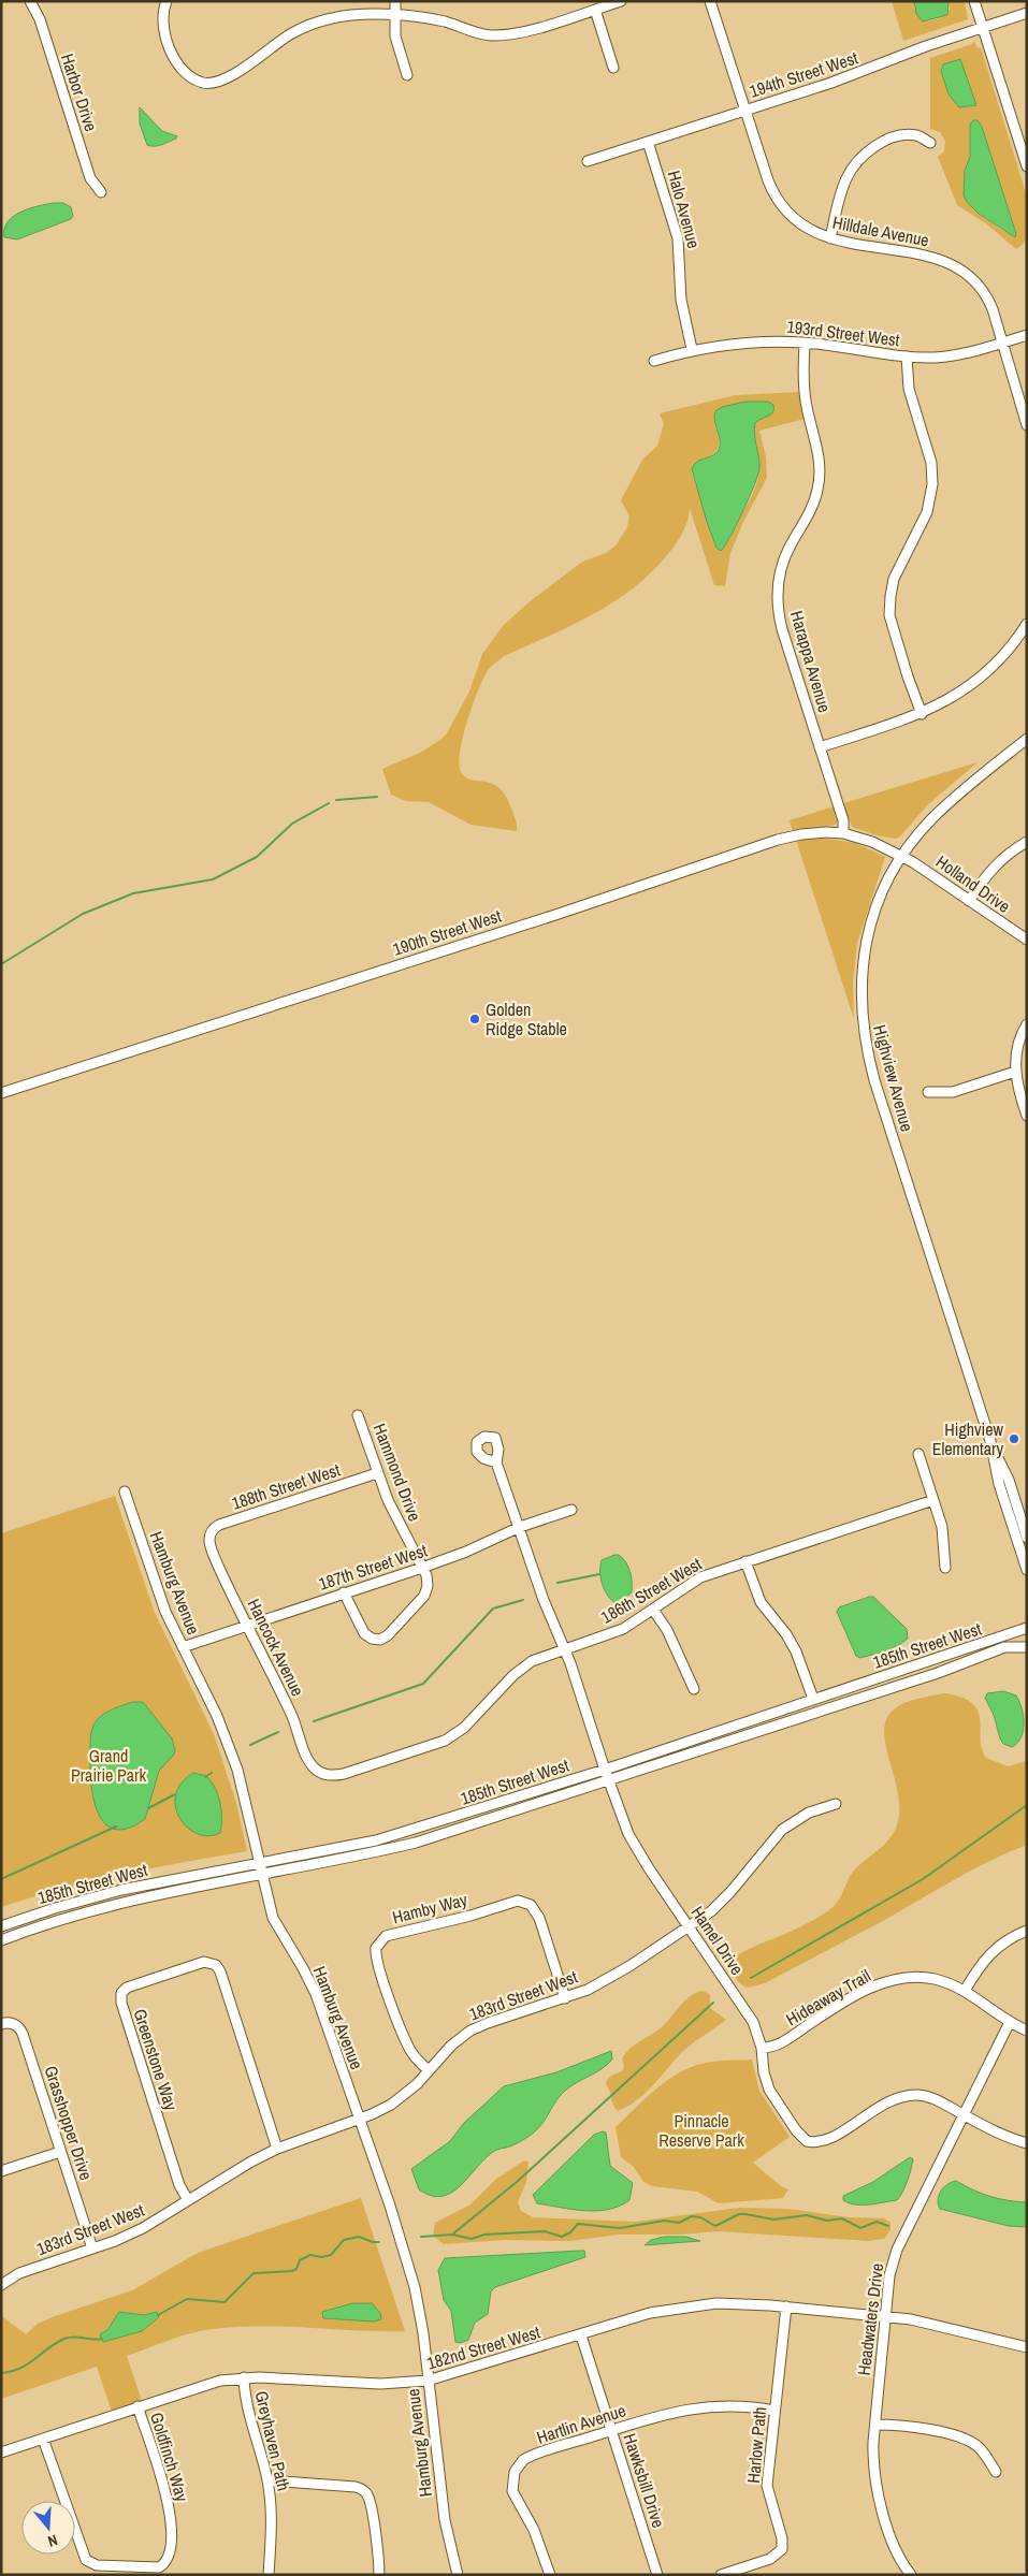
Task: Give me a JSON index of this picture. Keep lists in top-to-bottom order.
{
  "streets": {
    "street": [
      "194th Street West",
      "Harbor Drive",
      "Halo Avenue",
      "Hilldale Avenue",
      "193rd Street West",
      "Harappa Avenue",
      "Holland Drive",
      "190th Street West",
      "Highview Avenue",
      "Hammond Drive",
      "188th Street West",
      "187th Street West",
      "Hamburg Avenue",
      "186th Street West",
      "185th Street West",
      "Hancock Avenue",
      "Hamby Way",
      "Hamel Drive",
      "183rd Street West",
      "Hideaway Trail",
      "Greenstone Way",
      "Grasshopper Drive",
      "Headwaters Drive",
      "182nd Street West",
      "Hartlin Avenue",
      "Greyhaven Path",
      "Harlow Path",
      "Goldfinch Way",
      "Hawksbill Drive"
    ]
  },
  "crossings": [
    ["194th Street West", "Halo Avenue"],
    ["194th Street West", "Hilldale Avenue"],
    ["Halo Avenue", "193rd Street West"],
    ["Hilldale Avenue", "193rd Street West"],
    ["193rd Street West", "Harappa Avenue"],
    ["Harappa Avenue", "190th Street West"],
    ["Holland Drive", "190th Street West"],
    ["Holland Drive", "Highview Avenue"],
    ["190th Street West", "Highview Avenue"],
    ["Hammond Drive", "188th Street West"],
    ["Hammond Drive", "187th Street West"],
    ["188th Street West", "Hancock Avenue"],
    ["187th Street West", "Hamburg Avenue"],
    ["187th Street West", "Hancock Avenue"],
    ["187th Street West", "Hamel Drive"],
    ["Hamburg Avenue", "185th Street West"],
    ["Hamburg Avenue", "183rd Street West"],
    ["Hamburg Avenue", "182nd Street West"],
    ["186th Street West", "Hancock Avenue"],
    ["186th Street West", "Hamel Drive"],
    ["185th Street West", "Hamel Drive"],
    ["Hamby Way", "183rd Street West"],
    ["Hamel Drive", "183rd Street West"],
    ["Hamel Drive", "Hideaway Trail"],
    ["Hamel Drive", "Headwaters Drive"],
    ["183rd Street West", "Greenstone Way"],
    ["183rd Street West", "Grasshopper Drive"],
    ["Hideaway Trail", "Headwaters Drive"],
    ["Headwaters Drive", "182nd Street West"],
    ["182nd Street West", "Greyhaven Path"],
    ["182nd Street West", "Harlow Path"],
    ["182nd Street West", "Goldfinch Way"],
    ["182nd Street West", "Hawksbill Drive"],
    ["Hartlin Avenue", "Harlow Path"],
    ["Hartlin Avenue", "Hawksbill Drive"]
  ],
  "parks": ["Grand Prairie Park", "Pinnacle Reserve Park"],
  "places": ["Golden Ridge Stable", "Highview Elementary"],
  "north": "bottom"
}
